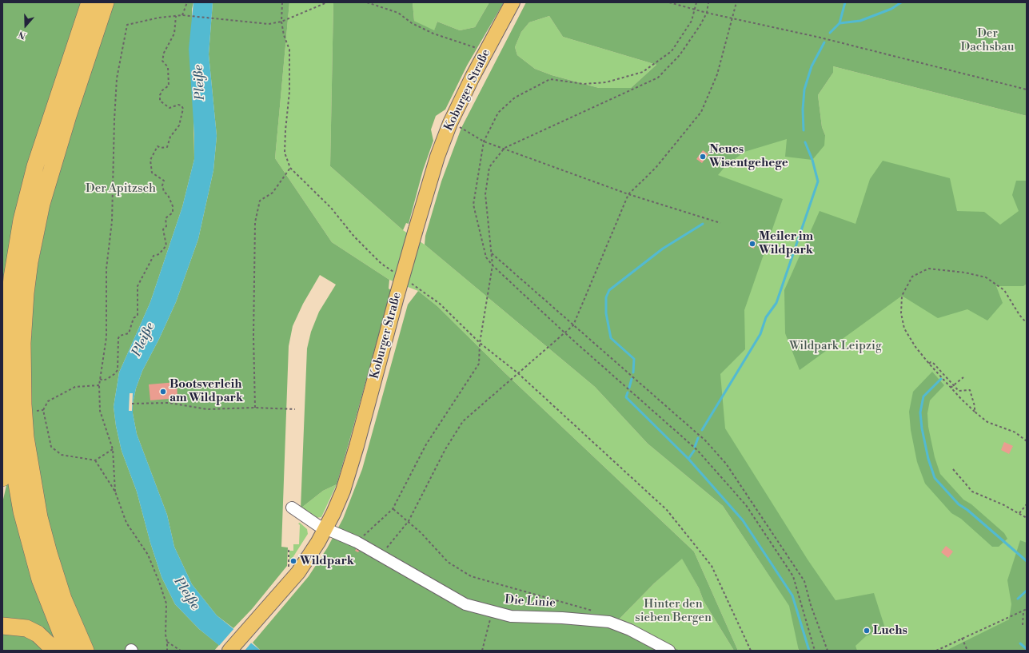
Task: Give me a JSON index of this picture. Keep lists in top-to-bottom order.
{
  "streets": {
    "main road": ["Koburger Straße"],
    "lane": ["Die Linie"]
  },
  "crossings": [
    ["Koburger Straße", "Die Linie"]
  ],
  "water": ["Pleiße"],
  "parks": [
    "Der Dachsbau",
    "Der Apitzsch",
    "Wildpark Leipzig",
    "Hinter den sieben Bergen"
  ],
  "places": [
    "Neues Wisentgehege",
    "Meiler im Wildpark",
    "Bootsverleih am Wildpark",
    "Wildpark",
    "Luchs"
  ],
  "north": "bottom"
}
